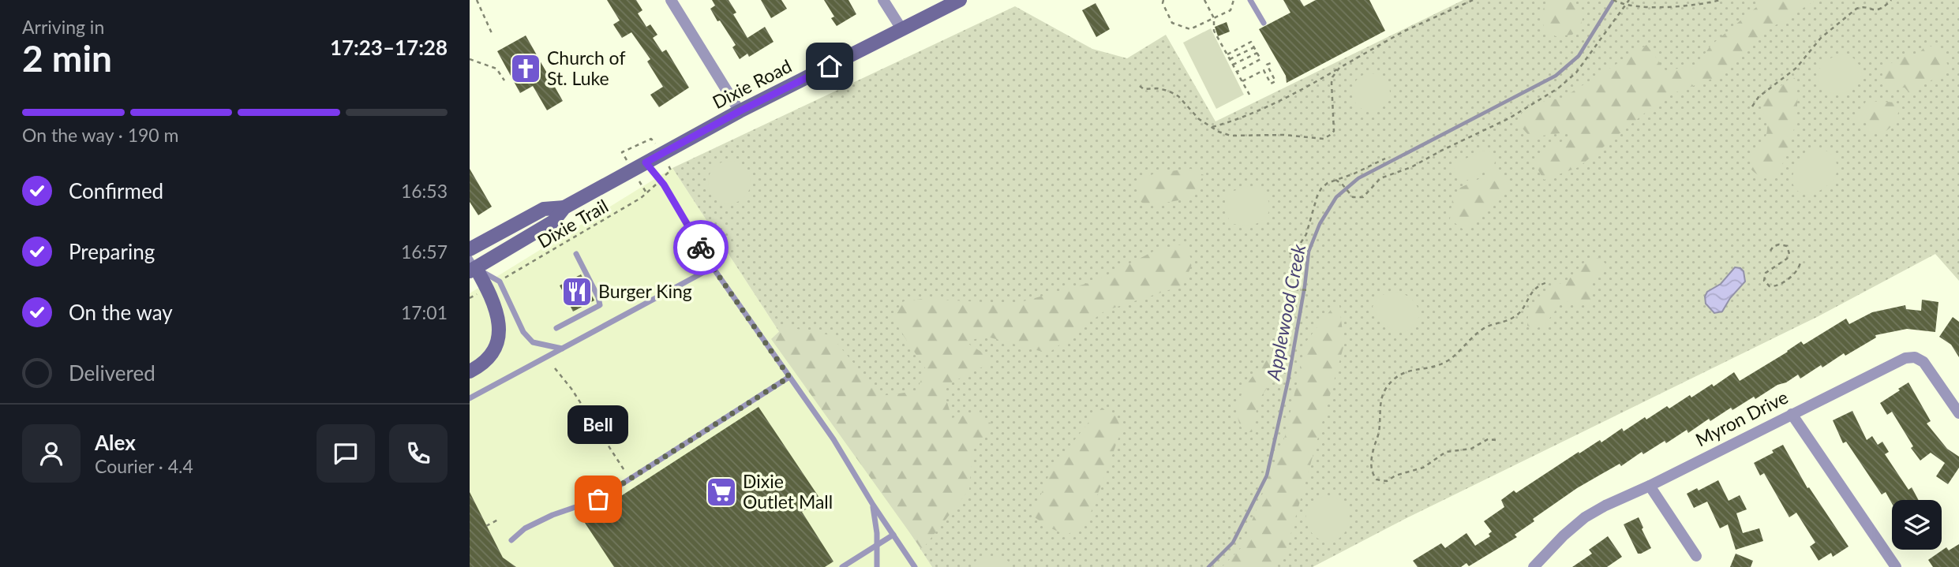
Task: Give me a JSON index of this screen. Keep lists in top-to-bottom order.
{
  "streets": {
    "main road": ["Dixie Road"],
    "street": ["Myron Drive"],
    "path": ["Dixie Trail"]
  },
  "water": ["Applewood Creek"],
  "places": {
    "church": ["Church of St. Luke"],
    "restaurant": ["Burger King"],
    "supermarket": ["Dixie Outlet Mall"],
    "other": ["Bell"]
  },
  "page": {
    "heading": ["2 min", "Arriving in", "17:23–17:28"],
    "panel": ["Alex", "Courier · 4.4"],
    "bar": "On the way · 190 m",
    "list": [
      ["Confirmed", "16:53"],
      ["Preparing", "16:57"],
      ["On the way", "17:01"],
      "Delivered"
    ],
    "bubble": "Bell"
  }
}
